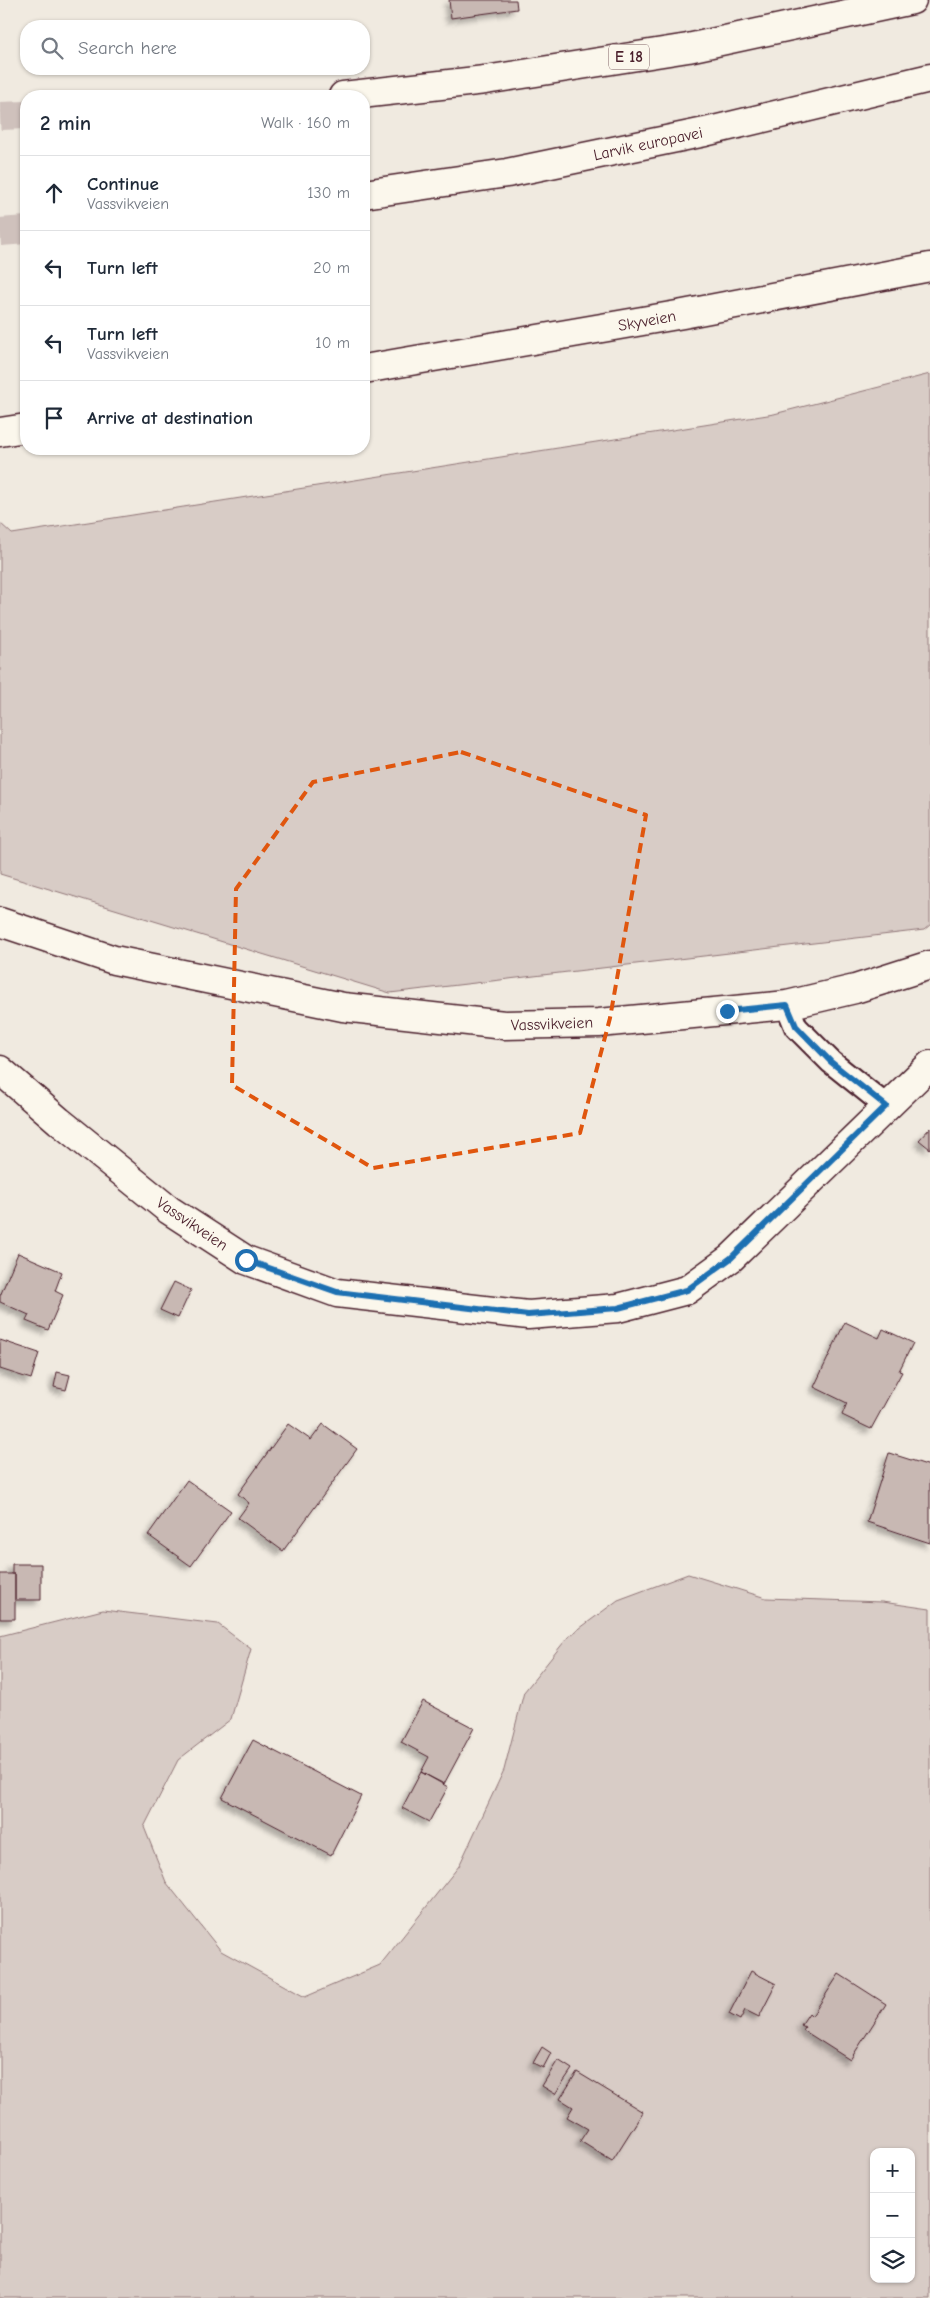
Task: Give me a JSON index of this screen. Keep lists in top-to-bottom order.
{
  "streets": {
    "main road": [
      "E 18",
      "Larvik europavei",
      "Skyveien",
      "Vassvikveien"
    ]
  },
  "page": {
    "search": "Search here",
    "heading": ["2 min", "Walk · 160 m"],
    "list": [
      ["Continue", "Vassvikveien", "130 m"],
      ["Turn left", "20 m"],
      ["Turn left", "Vassvikveien", "10 m"],
      "Arrive at destination"
    ],
    "map_buttons": ["+", "−"]
  }
}
